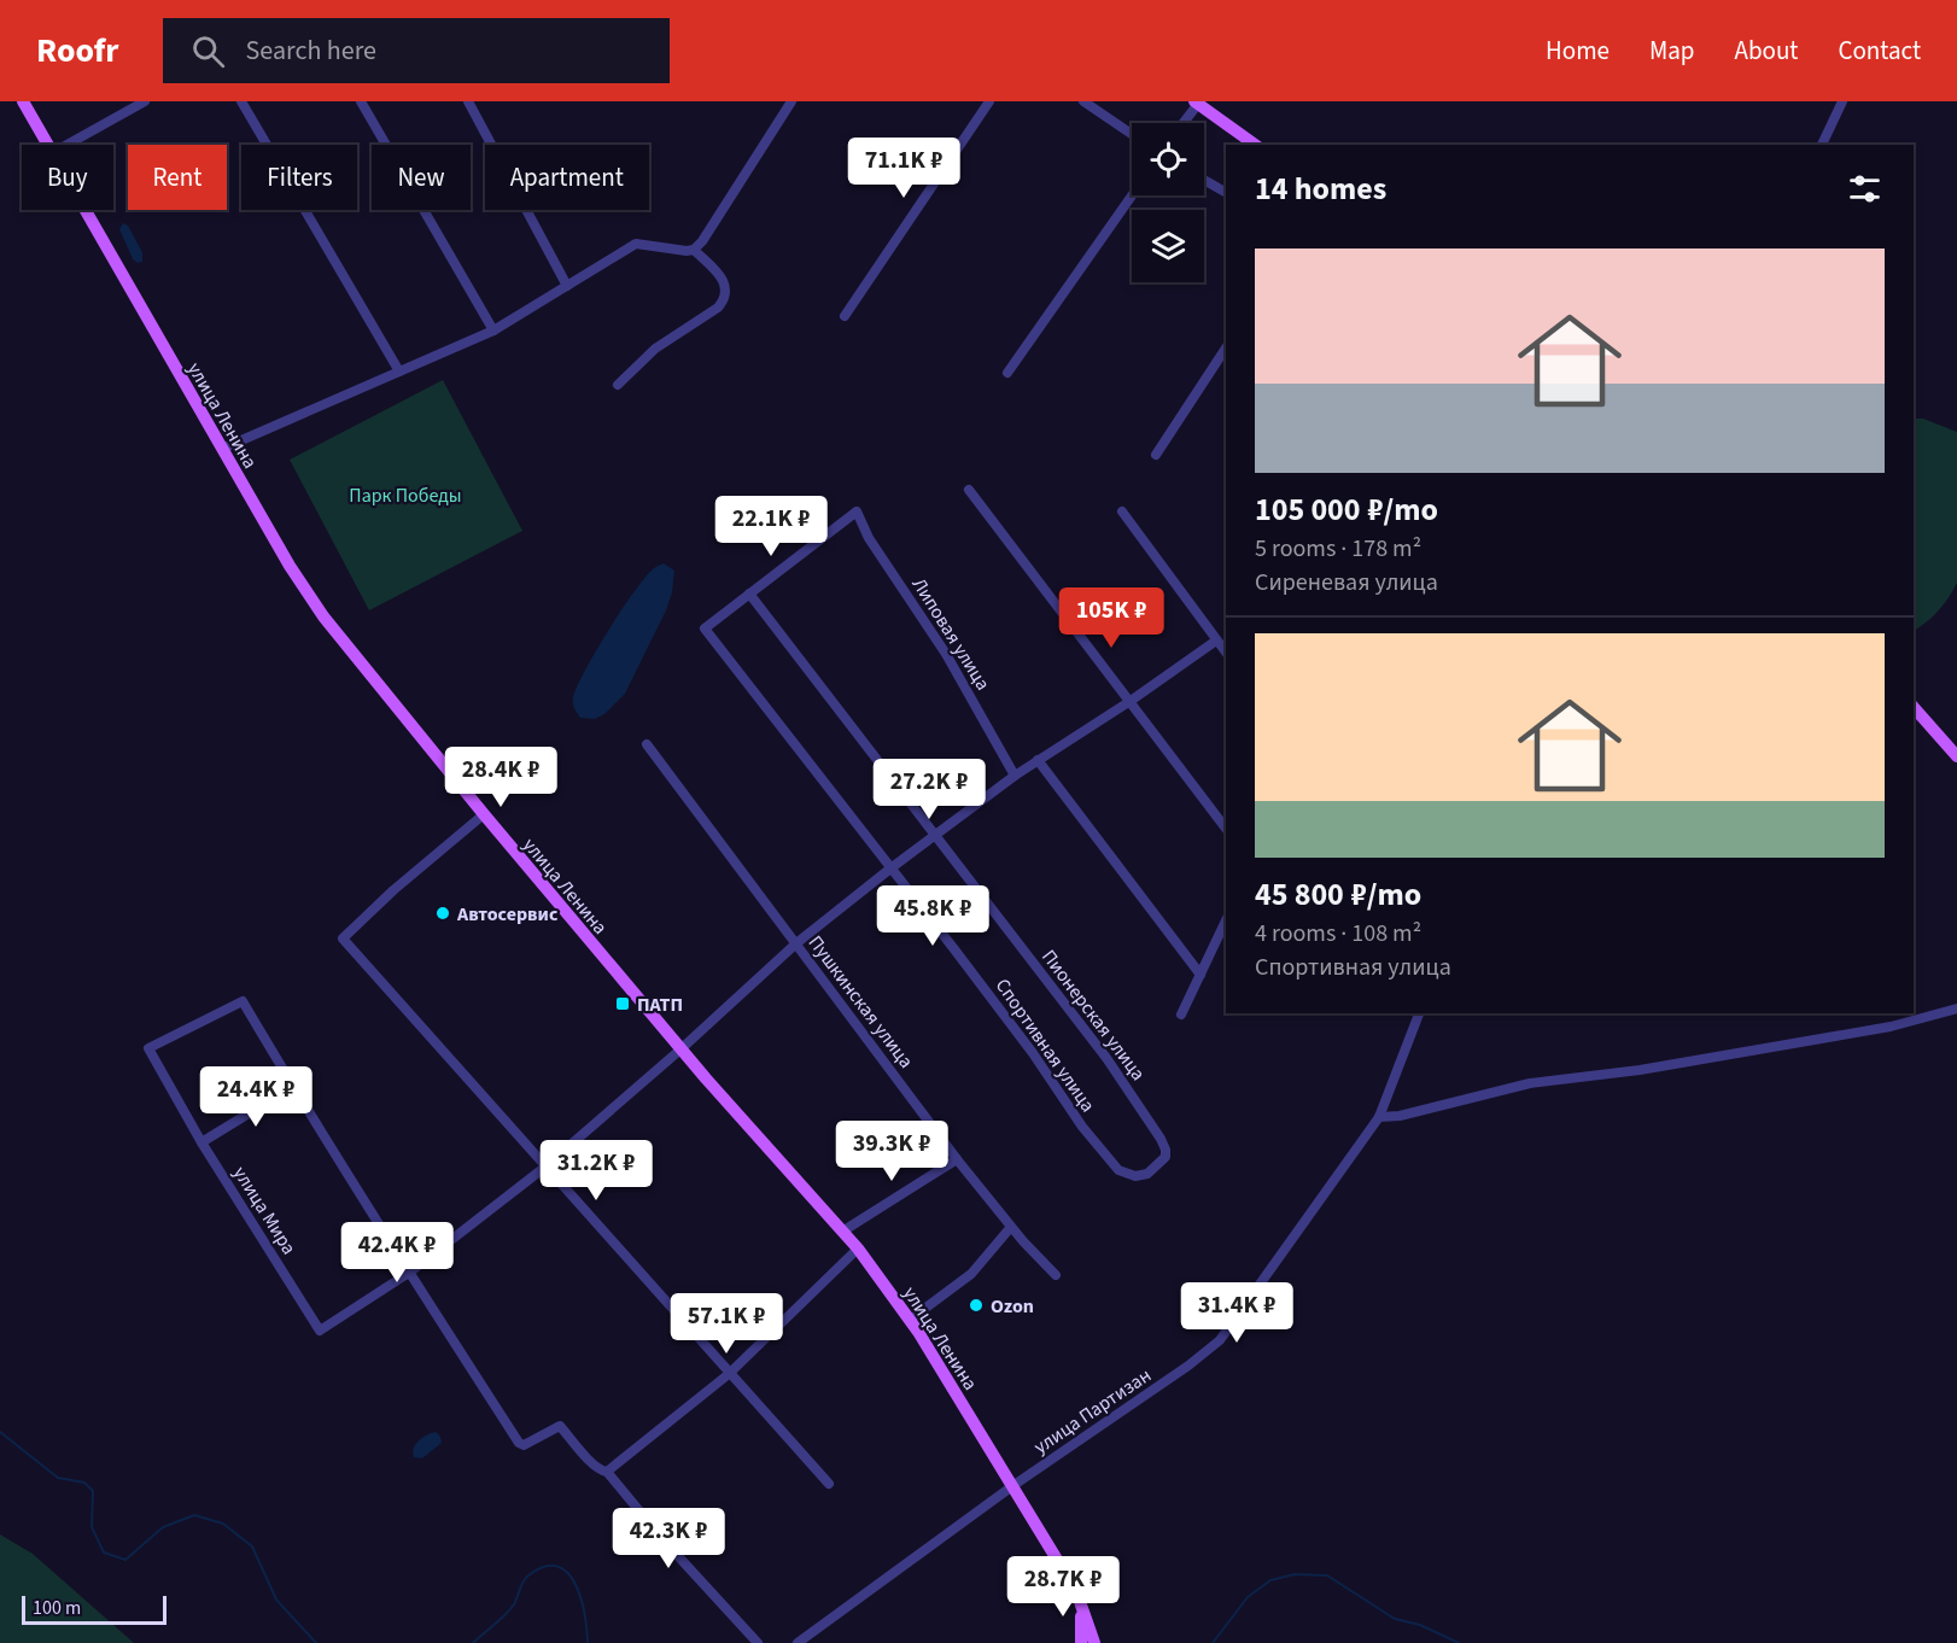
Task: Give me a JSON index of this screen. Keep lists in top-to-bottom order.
{
  "streets": {
    "main road": ["улица Ленина"],
    "street": [
      "Липовая улица",
      "Пушкинская улица",
      "Пионерская улица",
      "Спортивная улица",
      "улица Мира",
      "улица Партизан"
    ]
  },
  "crossings": [
    ["улица Ленина", "улица Партизан"],
    ["Липовая улица", "Спортивная улица"],
    ["Пионерская улица", "Спортивная улица"]
  ],
  "parks": ["Парк Победы"],
  "places": {
    "other": ["Автосервис", "Ozon"],
    "transit": ["ПАТП"]
  },
  "scale_bar": "100 m",
  "page": {
    "header": "Roofr",
    "search": "Search here",
    "nav": [
      "Home",
      "Map",
      "About",
      "Contact"
    ],
    "price": [
      "71.1K ₽",
      "22.1K ₽",
      "105K ₽",
      "28.4K ₽",
      "27.2K ₽",
      "45.8K ₽",
      "24.4K ₽",
      "39.3K ₽",
      "31.2K ₽",
      "42.4K ₽",
      "31.4K ₽",
      "57.1K ₽",
      "42.3K ₽",
      "28.7K ₽"
    ],
    "chip": [
      "Buy",
      "Rent",
      "Filters",
      "New",
      "Apartment"
    ],
    "heading": "14 homes",
    "list": [
      {
        "name": "105 000 ₽/mo",
        "note": "5 rooms · 178 m² · Сиреневая улица"
      },
      {
        "name": "45 800 ₽/mo",
        "note": "4 rooms · 108 m² · Спортивная улица"
      }
    ],
    "scale": "100 m"
  }
}
